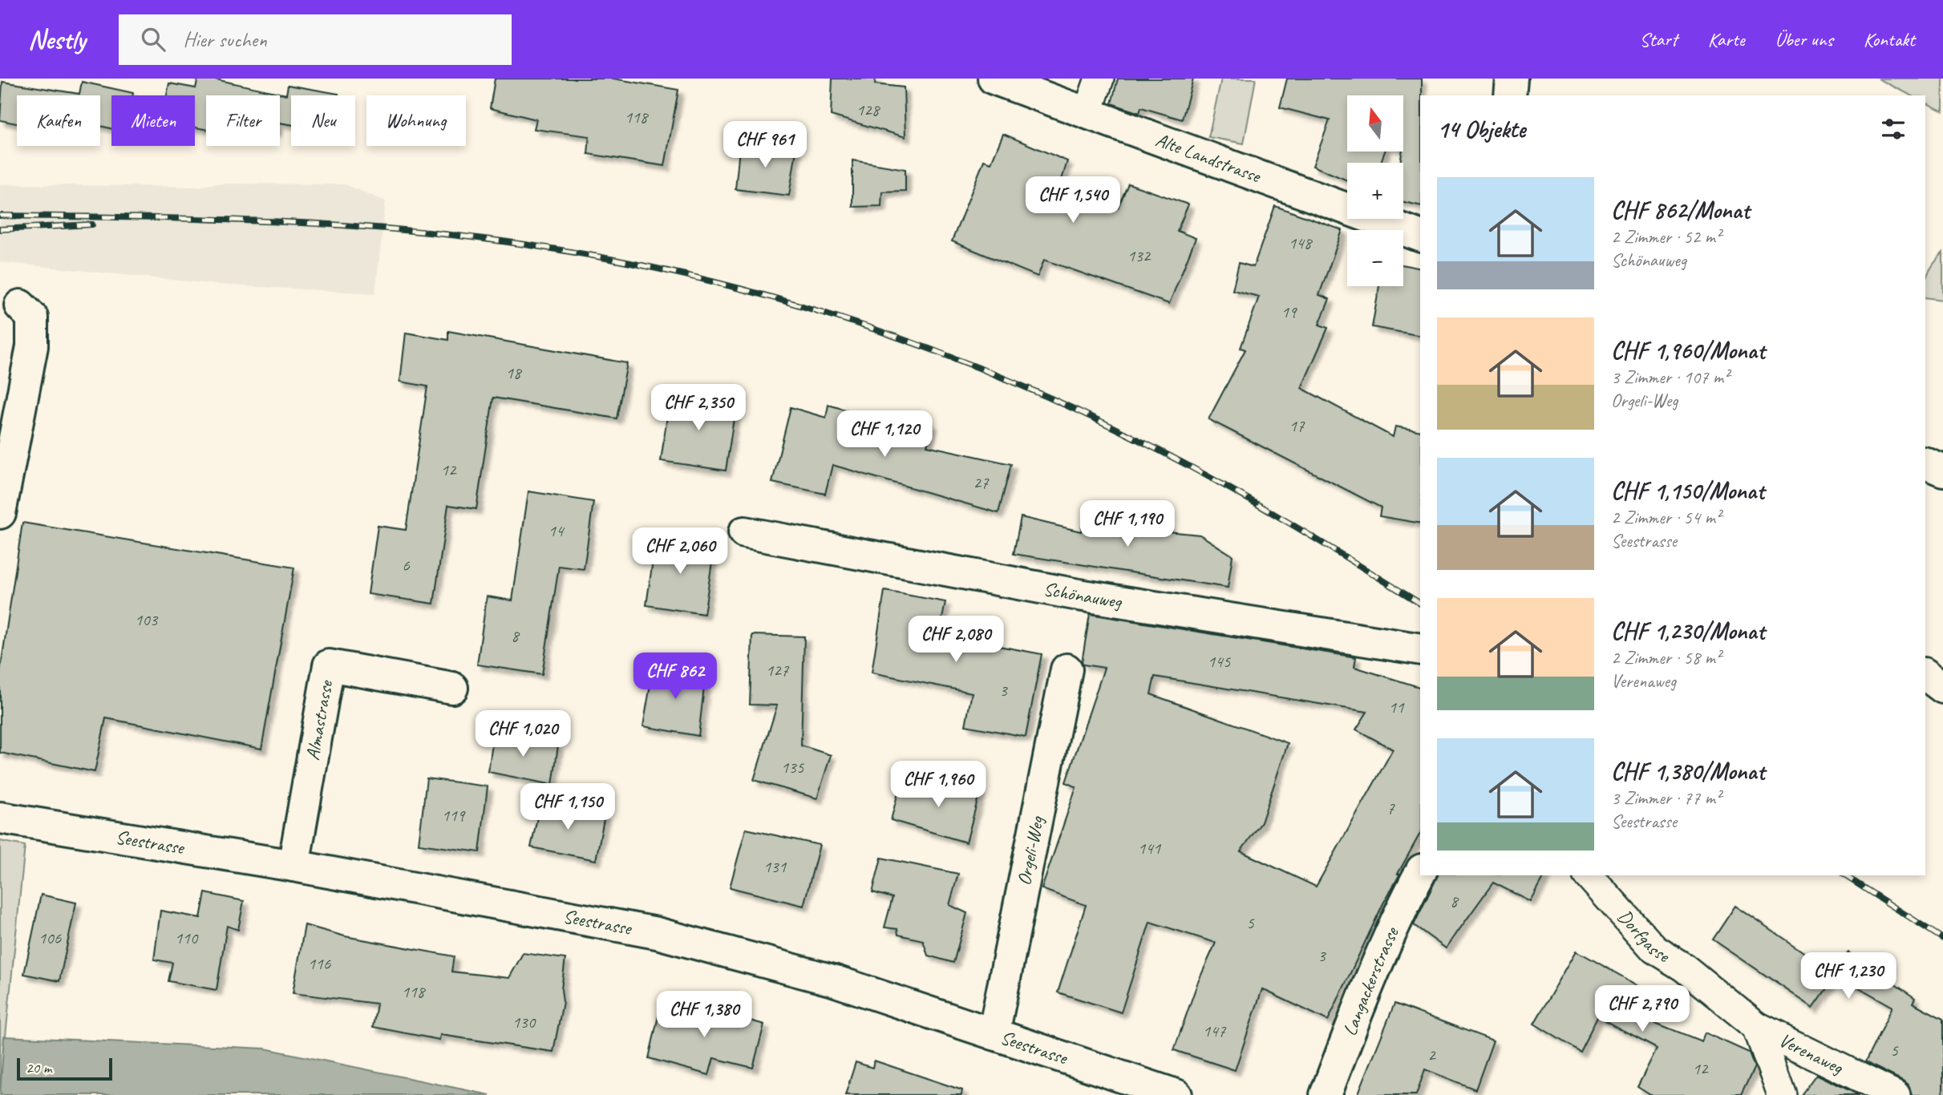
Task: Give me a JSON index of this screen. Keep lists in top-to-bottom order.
{
  "streets": {
    "street": [
      "Alte Landstrasse",
      "Schönauweg",
      "Almastrasse",
      "Seestrasse",
      "Orgeli-Weg",
      "Dorfgasse",
      "Langackerstrasse",
      "Verenaweg"
    ]
  },
  "crossings": [
    ["Almastrasse", "Seestrasse"],
    ["Seestrasse", "Orgeli-Weg"],
    ["Dorfgasse", "Verenaweg"]
  ],
  "house_numbers": [
    "128",
    "118",
    "148",
    "132",
    "19",
    "18",
    "17",
    "12",
    "27",
    "14",
    "6",
    "103",
    "8",
    "145",
    "127",
    "3",
    "11",
    "135",
    "7",
    "119",
    "141",
    "131",
    "8",
    "5",
    "106",
    "110",
    "3",
    "116",
    "118",
    "130",
    "147",
    "5",
    "2",
    "12"
  ],
  "scale_bar": "20 m",
  "north": "top",
  "page": {
    "header": "Nestly",
    "search": "Hier suchen",
    "nav": [
      "Start",
      "Karte",
      "Über uns",
      "Kontakt"
    ],
    "map_buttons": ["+", "−"],
    "chip": [
      "Kaufen",
      "Mieten",
      "Filter",
      "Neu",
      "Wohnung"
    ],
    "heading": "14 Objekte",
    "price": [
      "CHF 961",
      "CHF 1,540",
      "CHF 2,350",
      "CHF 1,120",
      "CHF 1,190",
      "CHF 2,060",
      "CHF 2,080",
      "CHF 862",
      "CHF 1,020",
      "CHF 1,960",
      "CHF 1,150",
      "CHF 1,230",
      "CHF 2,790",
      "CHF 1,380"
    ],
    "list": [
      {
        "name": "CHF 862/Monat",
        "note": "2 Zimmer · 52 m² · Schönauweg"
      },
      {
        "name": "CHF 1,960/Monat",
        "note": "3 Zimmer · 107 m² · Orgeli-Weg"
      },
      {
        "name": "CHF 1,150/Monat",
        "note": "2 Zimmer · 54 m² · Seestrasse"
      },
      {
        "name": "CHF 1,230/Monat",
        "note": "2 Zimmer · 58 m² · Verenaweg"
      },
      {
        "name": "CHF 1,380/Monat",
        "note": "3 Zimmer · 77 m² · Seestrasse"
      }
    ],
    "scale": "20 m"
  }
}
